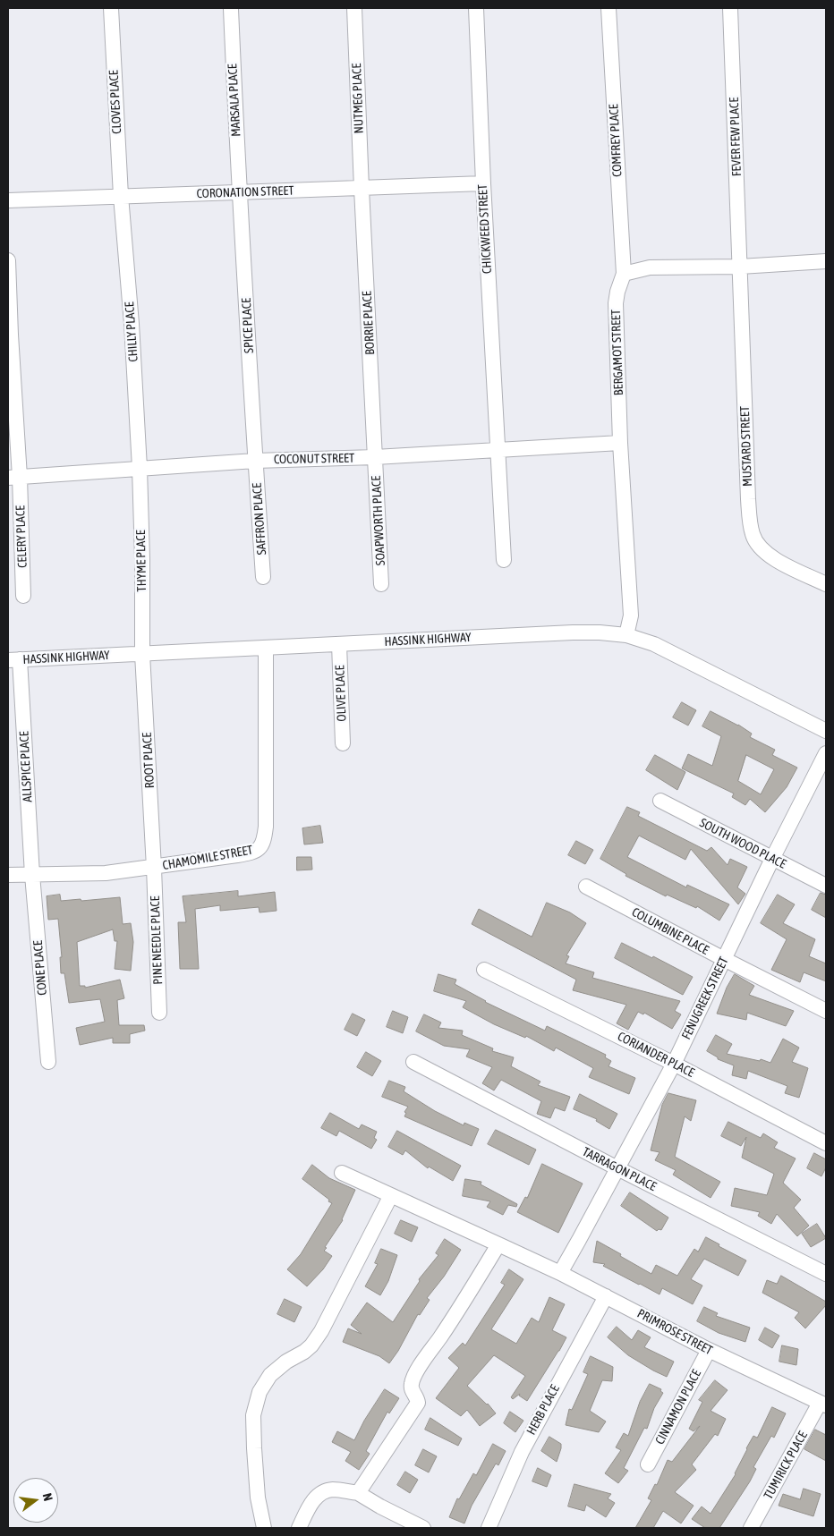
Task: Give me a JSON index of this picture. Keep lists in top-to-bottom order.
{
  "streets": {
    "street": [
      "NUTMEG PLACE",
      "MARSALA PLACE",
      "CLOVES PLACE",
      "FEVER FEW PLACE",
      "COMFREY PLACE",
      "CORONATION STREET",
      "CHICKWEED STREET",
      "BORRIE PLACE",
      "SPICE PLACE",
      "CHILLY PLACE",
      "BERGAMOT STREET",
      "MUSTARD STREET",
      "COCONUT STREET",
      "SAFFRON PLACE",
      "SOAPWORTH PLACE",
      "CELERY PLACE",
      "THYME PLACE",
      "HASSINK HIGHWAY",
      "OLIVE PLACE",
      "ROOT PLACE",
      "ALLSPICE PLACE",
      "SOUTH WOOD PLACE",
      "CHAMOMILE STREET",
      "COLUMBINE PLACE",
      "PINE NEEDLE PLACE",
      "CONE PLACE",
      "FENUGREEK STREET",
      "CORIANDER PLACE",
      "TARRAGON PLACE",
      "PRIMROSE STREET",
      "CINNAMON PLACE",
      "HERB PLACE",
      "TUMIRICK PLACE"
    ]
  },
  "crossings": [
    ["NUTMEG PLACE", "CORONATION STREET"],
    ["NUTMEG PLACE", "BORRIE PLACE"],
    ["MARSALA PLACE", "CORONATION STREET"],
    ["MARSALA PLACE", "SPICE PLACE"],
    ["CLOVES PLACE", "CORONATION STREET"],
    ["CLOVES PLACE", "CHILLY PLACE"],
    ["FEVER FEW PLACE", "MUSTARD STREET"],
    ["COMFREY PLACE", "BERGAMOT STREET"],
    ["CORONATION STREET", "CHICKWEED STREET"],
    ["CORONATION STREET", "BORRIE PLACE"],
    ["CORONATION STREET", "SPICE PLACE"],
    ["CORONATION STREET", "CHILLY PLACE"],
    ["CHICKWEED STREET", "COCONUT STREET"],
    ["BORRIE PLACE", "COCONUT STREET"],
    ["BORRIE PLACE", "SOAPWORTH PLACE"],
    ["SPICE PLACE", "COCONUT STREET"],
    ["SPICE PLACE", "SAFFRON PLACE"],
    ["CHILLY PLACE", "COCONUT STREET"],
    ["CHILLY PLACE", "THYME PLACE"],
    ["BERGAMOT STREET", "COCONUT STREET"],
    ["BERGAMOT STREET", "HASSINK HIGHWAY"],
    ["COCONUT STREET", "SAFFRON PLACE"],
    ["COCONUT STREET", "SOAPWORTH PLACE"],
    ["COCONUT STREET", "CELERY PLACE"],
    ["COCONUT STREET", "THYME PLACE"],
    ["THYME PLACE", "HASSINK HIGHWAY"],
    ["THYME PLACE", "ROOT PLACE"],
    ["HASSINK HIGHWAY", "OLIVE PLACE"],
    ["HASSINK HIGHWAY", "ROOT PLACE"],
    ["HASSINK HIGHWAY", "ALLSPICE PLACE"],
    ["HASSINK HIGHWAY", "CHAMOMILE STREET"],
    ["ROOT PLACE", "CHAMOMILE STREET"],
    ["ROOT PLACE", "PINE NEEDLE PLACE"],
    ["ALLSPICE PLACE", "CHAMOMILE STREET"],
    ["ALLSPICE PLACE", "CONE PLACE"],
    ["SOUTH WOOD PLACE", "FENUGREEK STREET"],
    ["CHAMOMILE STREET", "PINE NEEDLE PLACE"],
    ["CHAMOMILE STREET", "CONE PLACE"],
    ["COLUMBINE PLACE", "FENUGREEK STREET"],
    ["FENUGREEK STREET", "CORIANDER PLACE"],
    ["FENUGREEK STREET", "TARRAGON PLACE"],
    ["FENUGREEK STREET", "PRIMROSE STREET"],
    ["PRIMROSE STREET", "CINNAMON PLACE"],
    ["PRIMROSE STREET", "HERB PLACE"],
    ["PRIMROSE STREET", "TUMIRICK PLACE"]
  ],
  "north": "right"
}
